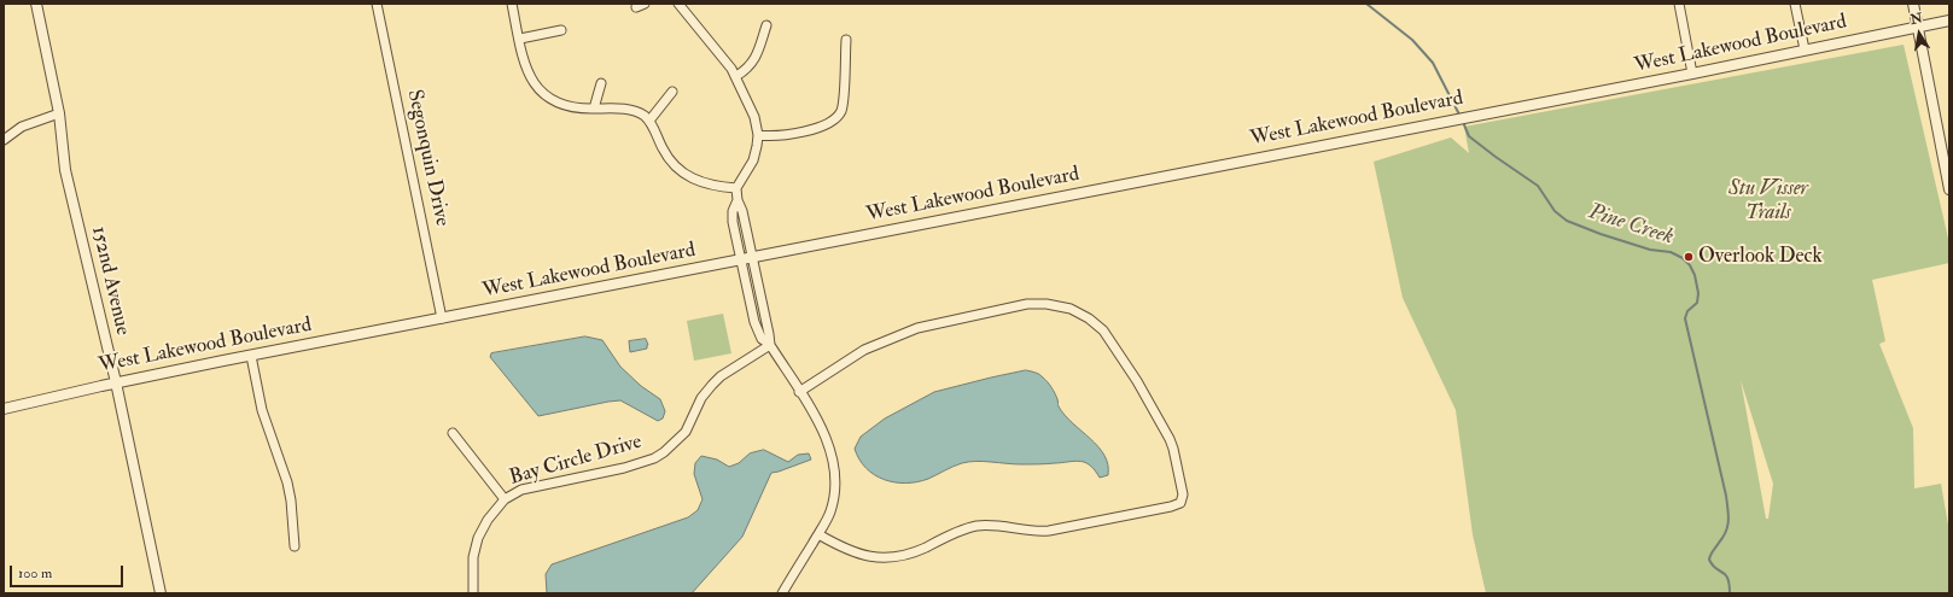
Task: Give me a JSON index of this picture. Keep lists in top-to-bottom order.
{
  "streets": {
    "street": [
      "West Lakewood Boulevard",
      "Segonquin Drive",
      "152nd Avenue",
      "Bay Circle Drive"
    ]
  },
  "crossings": [
    ["West Lakewood Boulevard", "Segonquin Drive"],
    ["West Lakewood Boulevard", "152nd Avenue"]
  ],
  "water": ["Pine Creek"],
  "parks": ["Stu Visser Trails"],
  "places": ["Overlook Deck"],
  "scale_bar": "100 m",
  "north": "top"
}
